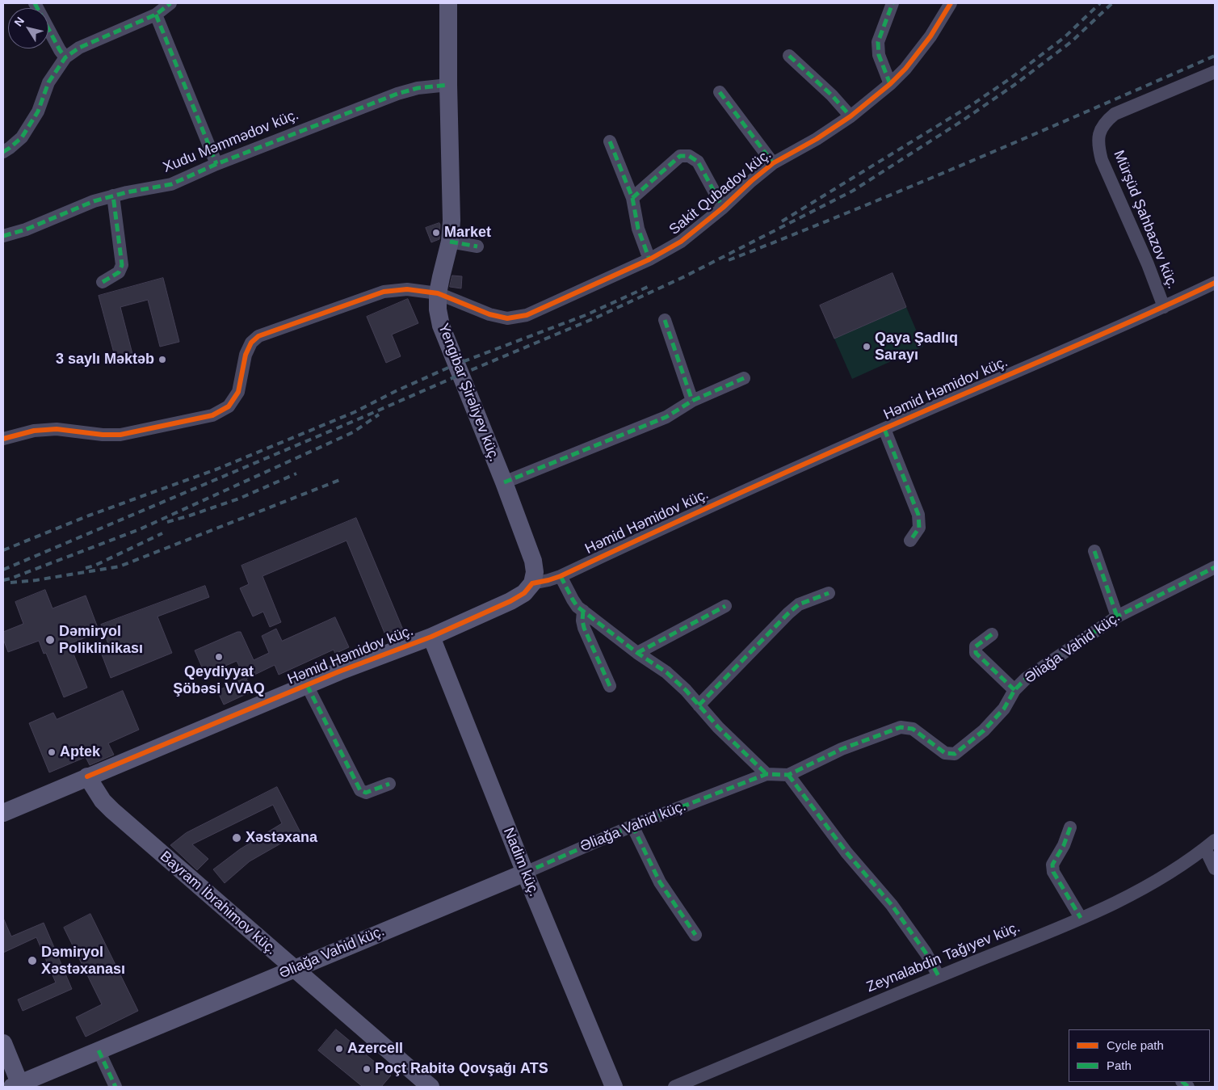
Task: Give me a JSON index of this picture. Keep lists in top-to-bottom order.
{
  "streets": {
    "street": [
      "Xudu Məmmədov küç.",
      "Sakit Qubadov küç.",
      "Mürşüd Şahbazov küç.",
      "Həmid Həmidov küç.",
      "Yengibar Şirəliyev küç.",
      "Əliağa Vahid küç.",
      "Nadim küç.",
      "Bayram İbrahimov küç.",
      "Zeynalabdin Tağıyev küç."
    ]
  },
  "crossings": [
    ["Xudu Məmmədov küç.", "Yengibar Şirəliyev küç."],
    ["Sakit Qubadov küç.", "Yengibar Şirəliyev küç."],
    ["Mürşüd Şahbazov küç.", "Həmid Həmidov küç."],
    ["Həmid Həmidov küç.", "Yengibar Şirəliyev küç."],
    ["Həmid Həmidov küç.", "Nadim küç."],
    ["Həmid Həmidov küç.", "Bayram İbrahimov küç."],
    ["Əliağa Vahid küç.", "Nadim küç."],
    ["Əliağa Vahid küç.", "Bayram İbrahimov küç."]
  ],
  "places": [
    "Market",
    "Qaya Şadlıq Sarayı",
    "3 saylı Məktəb",
    "Dəmiryol Poliklinikası",
    "Qeydiyyat Şöbəsi VVAQ",
    "Aptek",
    "Xəstəxana",
    "Dəmiryol Xəstəxanası",
    "Azercell",
    "Poçt Rabitə Qovşağı ATS"
  ],
  "legend": ["Cycle path", "Path"],
  "north": "top left"
}
